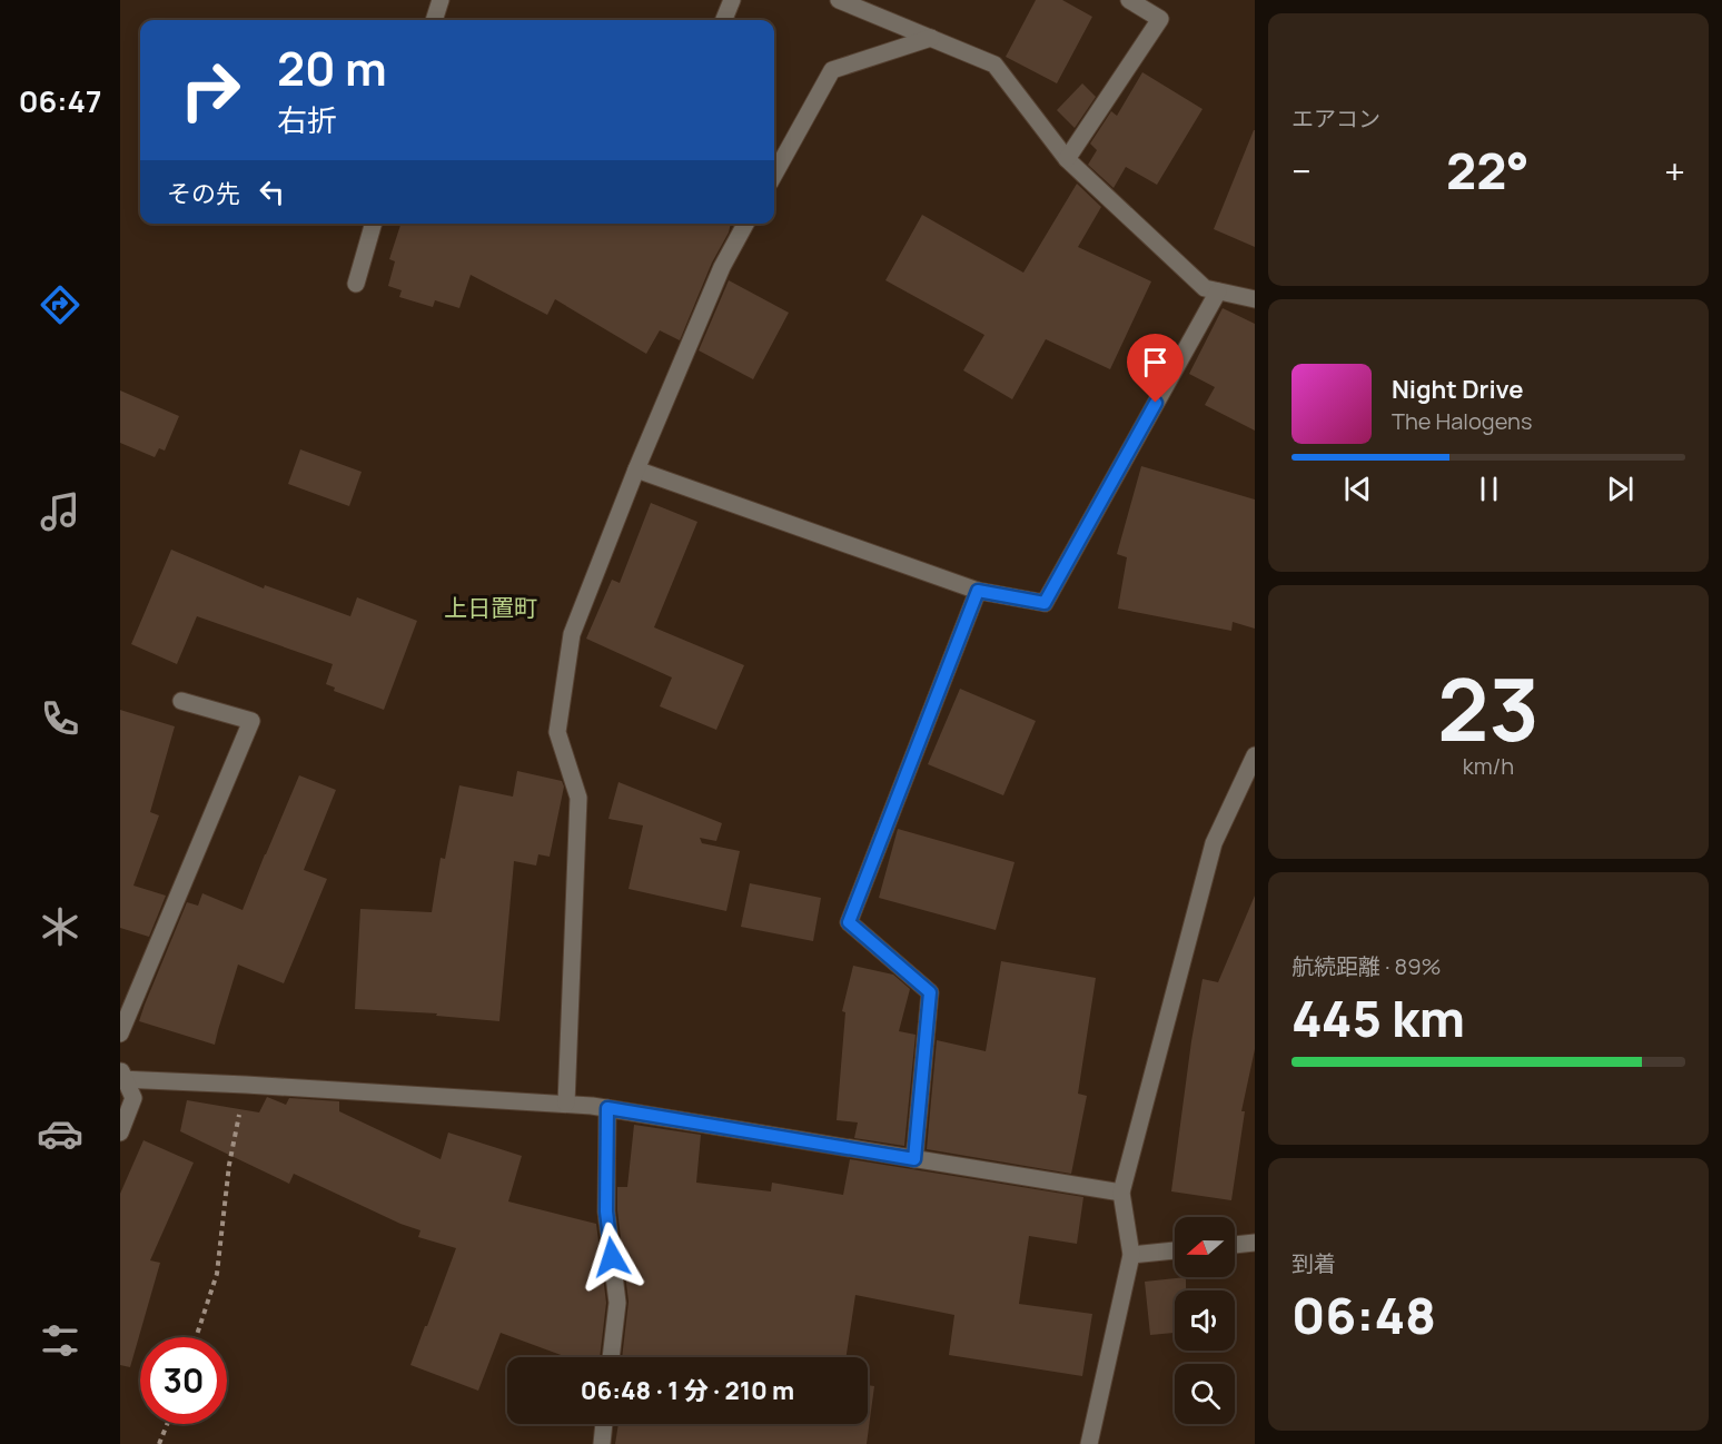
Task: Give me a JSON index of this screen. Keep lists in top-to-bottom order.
{
  "districts": ["上日置町"],
  "north": "left",
  "page": {
    "tabs": "06:47",
    "tile": [
      "エアコン",
      ["23", "km/h"],
      ["航続距離 · 89%", "445 km"],
      ["到着", "06:48"]
    ],
    "turn": ["20 m", "右折"],
    "heat": ["−", "22°", "+"],
    "then": "その先",
    "song": ["Night Drive", "The Halogens"],
    "limit": "30",
    "trip": "06:48 · 1 分 · 210 m"
  }
}
